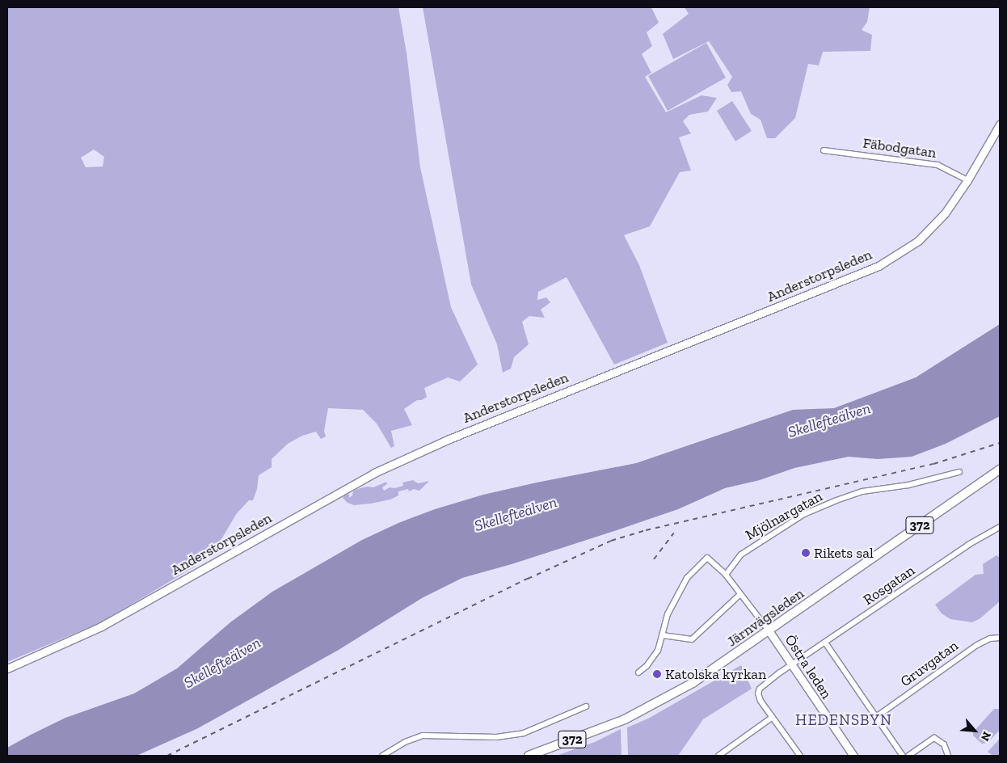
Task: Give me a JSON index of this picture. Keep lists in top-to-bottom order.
{
  "streets": {
    "main road": [
      "Anderstorpsleden",
      "372",
      "Järnvägsleden",
      "Östra leden"
    ],
    "street": [
      "Fäbodgatan",
      "Mjölnargatan",
      "Rosgatan",
      "Gruvgatan"
    ]
  },
  "crossings": [
    ["Fäbodgatan", "Anderstorpsleden"],
    ["Mjölnargatan", "Östra leden"],
    ["Rosgatan", "Östra leden"],
    ["Järnvägsleden", "Östra leden"]
  ],
  "districts": ["HEDENSBYN"],
  "water": ["Skellefteälven"],
  "places": ["Rikets sal", "Katolska kyrkan"],
  "north": "bottom right"
}
